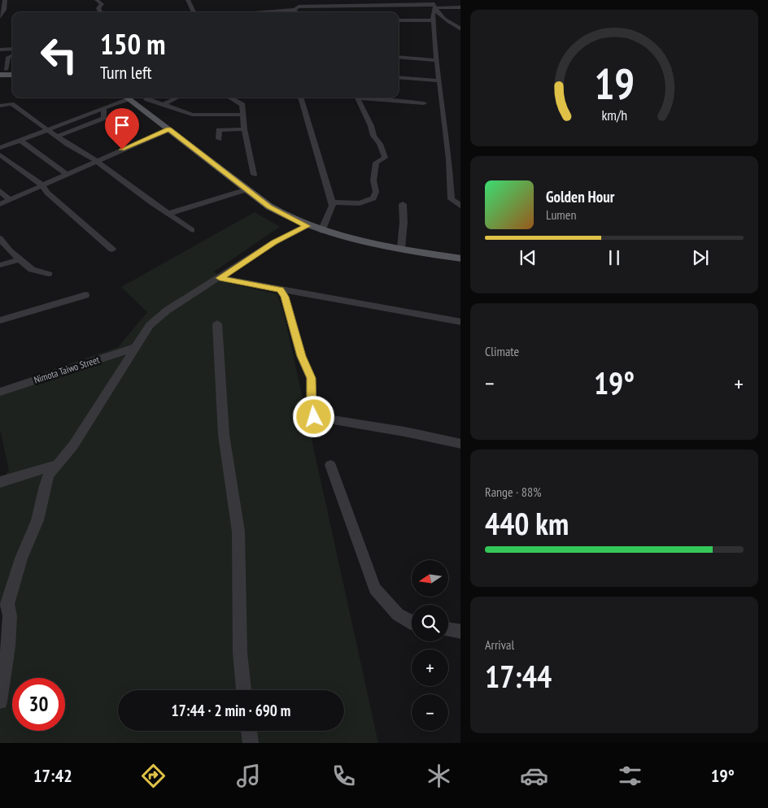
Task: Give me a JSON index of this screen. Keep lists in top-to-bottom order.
{
  "streets": {
    "street": ["Nimota Taiwo Street"]
  },
  "north": "left",
  "page": {
    "turn": ["150 m", "Turn left"],
    "song": ["Golden Hour", "Lumen"],
    "tile": [
      "Climate",
      ["Range · 88%", "440 km"],
      ["Arrival", "17:44"]
    ],
    "heat": ["−", "19°", "+"],
    "map_buttons": ["+", "−"],
    "limit": "30",
    "trip": "17:44 · 2 min · 690 m",
    "tabs": ["17:42", "19°"],
    "gauge": ["19", "km/h"]
  }
}
